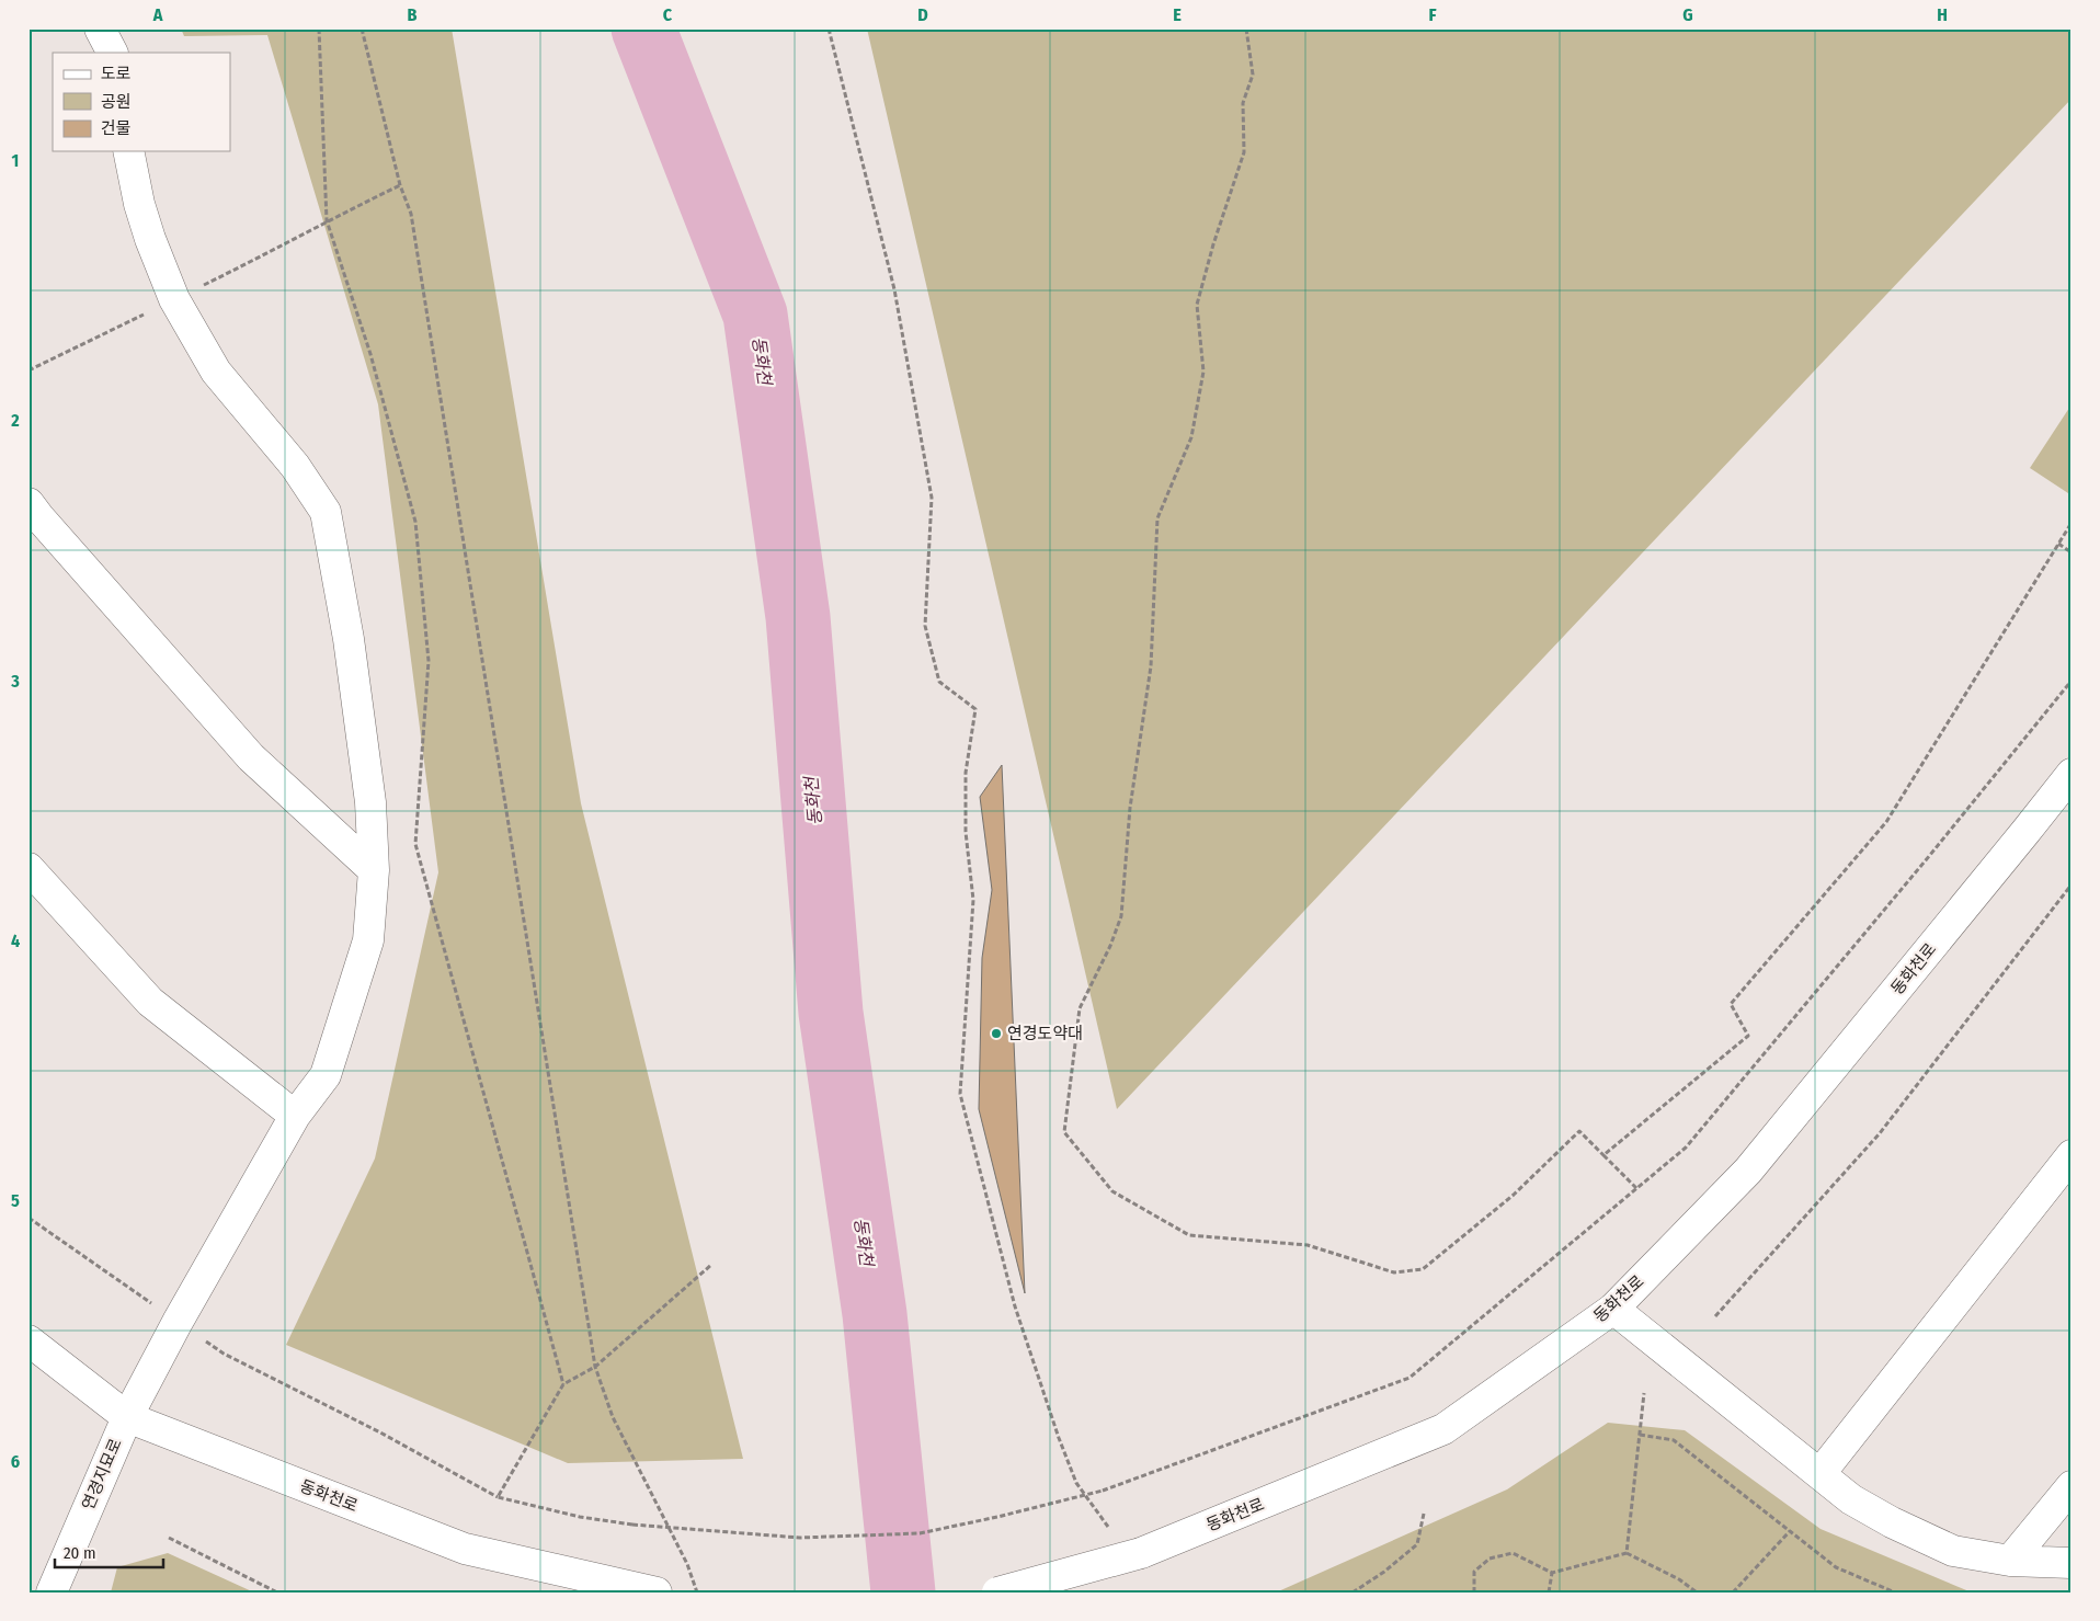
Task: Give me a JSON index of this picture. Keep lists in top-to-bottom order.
{
  "streets": {
    "street": ["동화천로", "연경지묘로"]
  },
  "crossings": [
    ["동화천로", "연경지묘로"]
  ],
  "water": ["동화천"],
  "places": ["연경도약대"],
  "legend": ["도로", "공원", "건물"],
  "scale_bar": "20 m",
  "grid": {
    "columns": [
      "A",
      "B",
      "C",
      "D",
      "E",
      "F",
      "G",
      "H"
    ],
    "rows": [
      "1",
      "2",
      "3",
      "4",
      "5",
      "6"
    ]
  }
}
